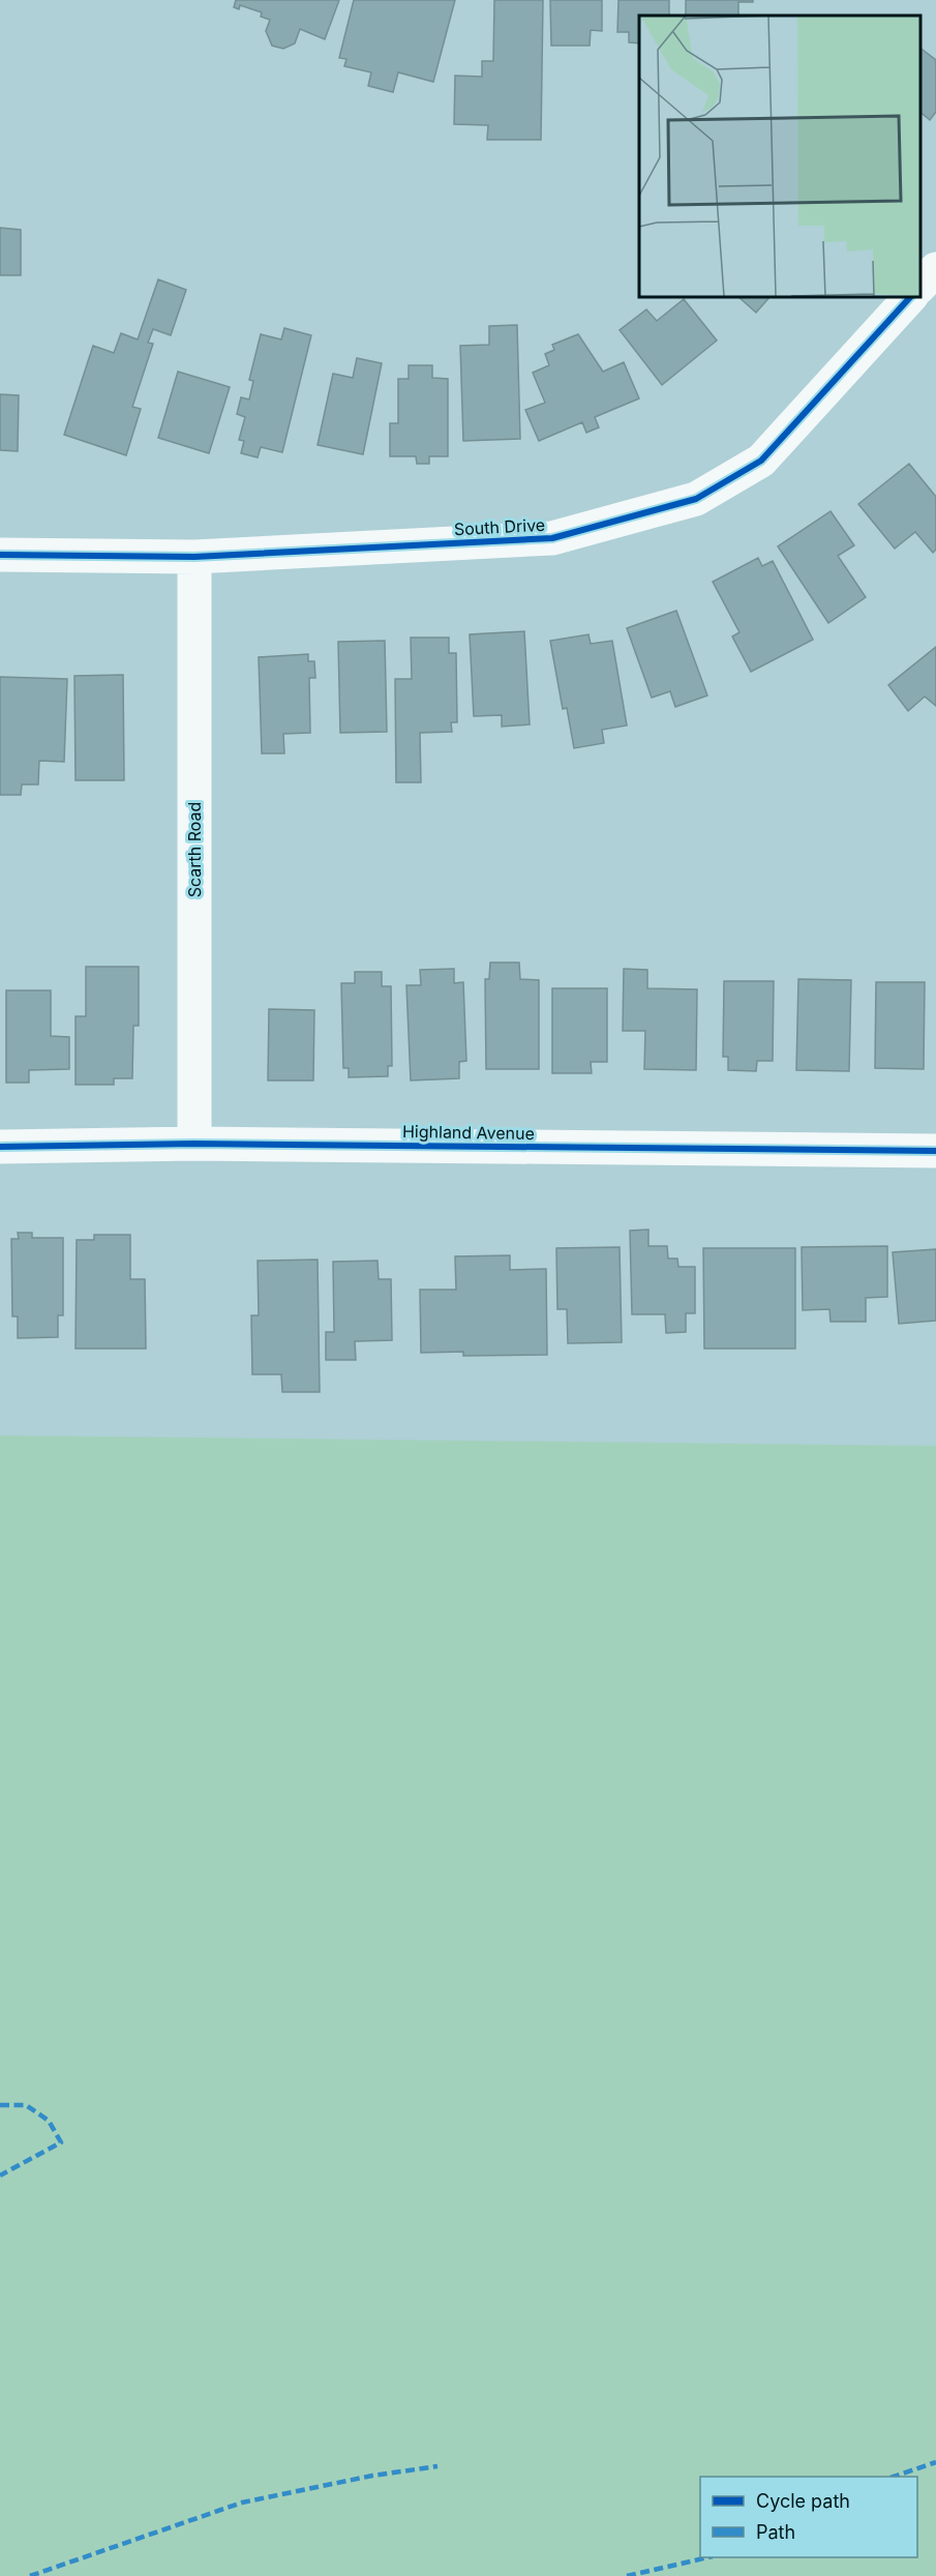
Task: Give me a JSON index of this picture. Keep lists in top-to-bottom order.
{
  "streets": {
    "street": ["South Drive", "Scarth Road", "Highland Avenue"]
  },
  "crossings": [
    ["South Drive", "Scarth Road"],
    ["Scarth Road", "Highland Avenue"]
  ],
  "legend": ["Cycle path", "Path"]
}
